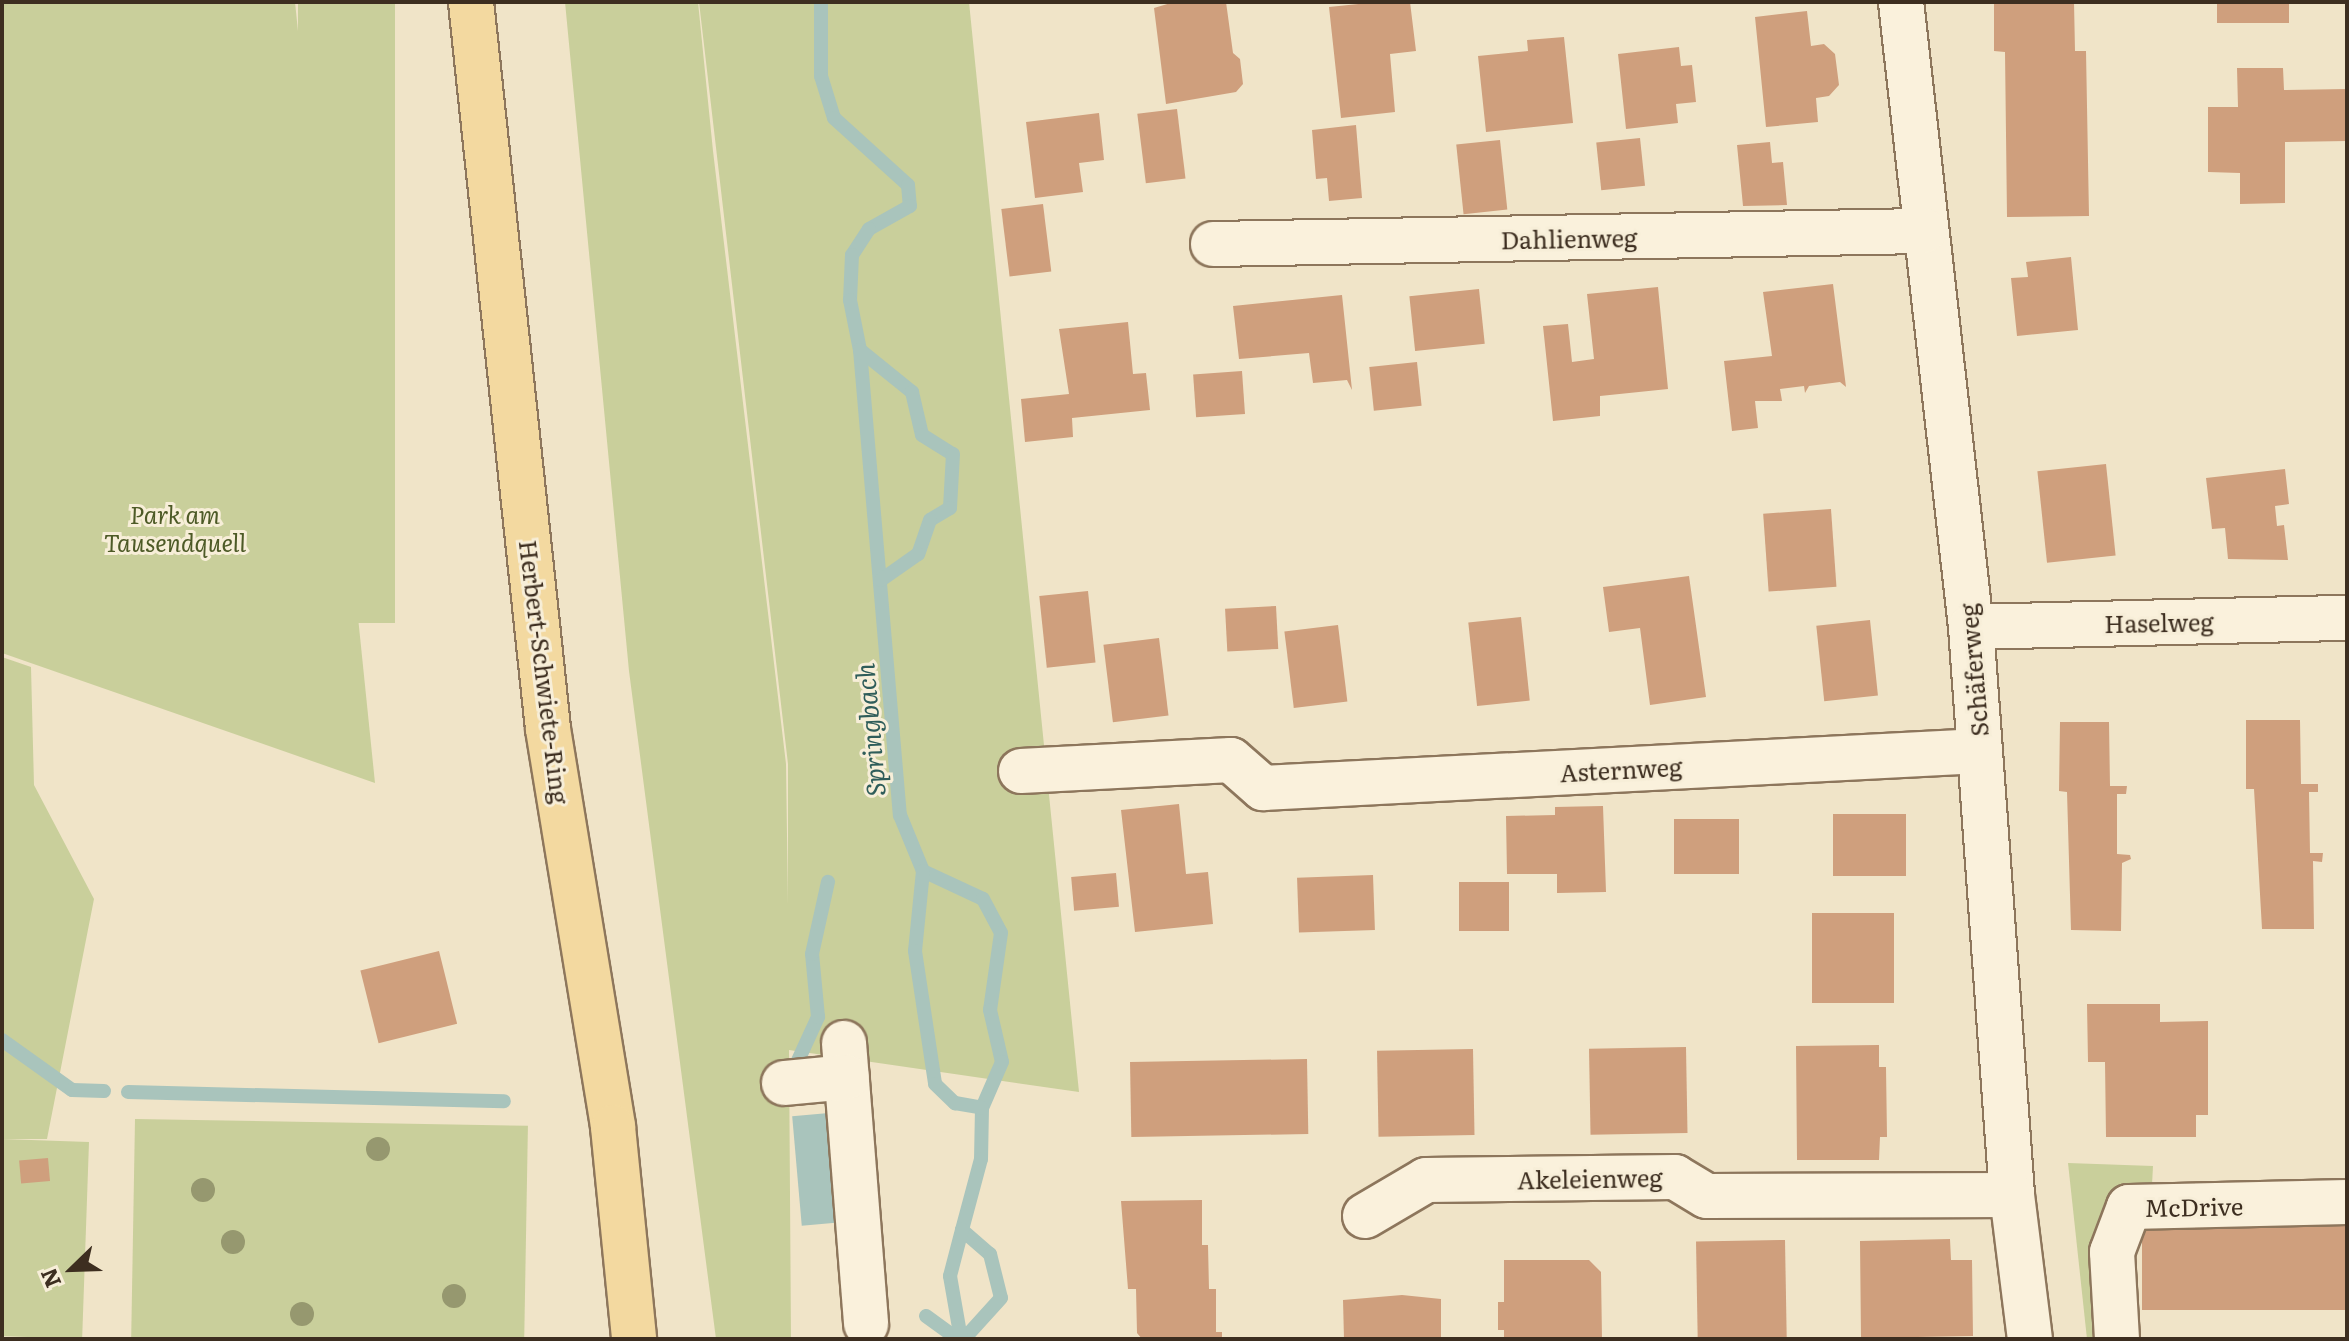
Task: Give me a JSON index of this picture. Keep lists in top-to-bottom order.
{
  "streets": {
    "main road": ["Herbert-Schwiete-Ring"],
    "street": [
      "Dahlienweg",
      "Haselweg",
      "Schäferweg",
      "Asternweg",
      "Akeleienweg",
      "McDrive"
    ]
  },
  "crossings": [
    ["Dahlienweg", "Schäferweg"],
    ["Haselweg", "Schäferweg"],
    ["Schäferweg", "Asternweg"],
    ["Schäferweg", "Akeleienweg"]
  ],
  "water": ["Springbach"],
  "parks": ["Park am Tausendquell"],
  "north": "bottom left"
}
